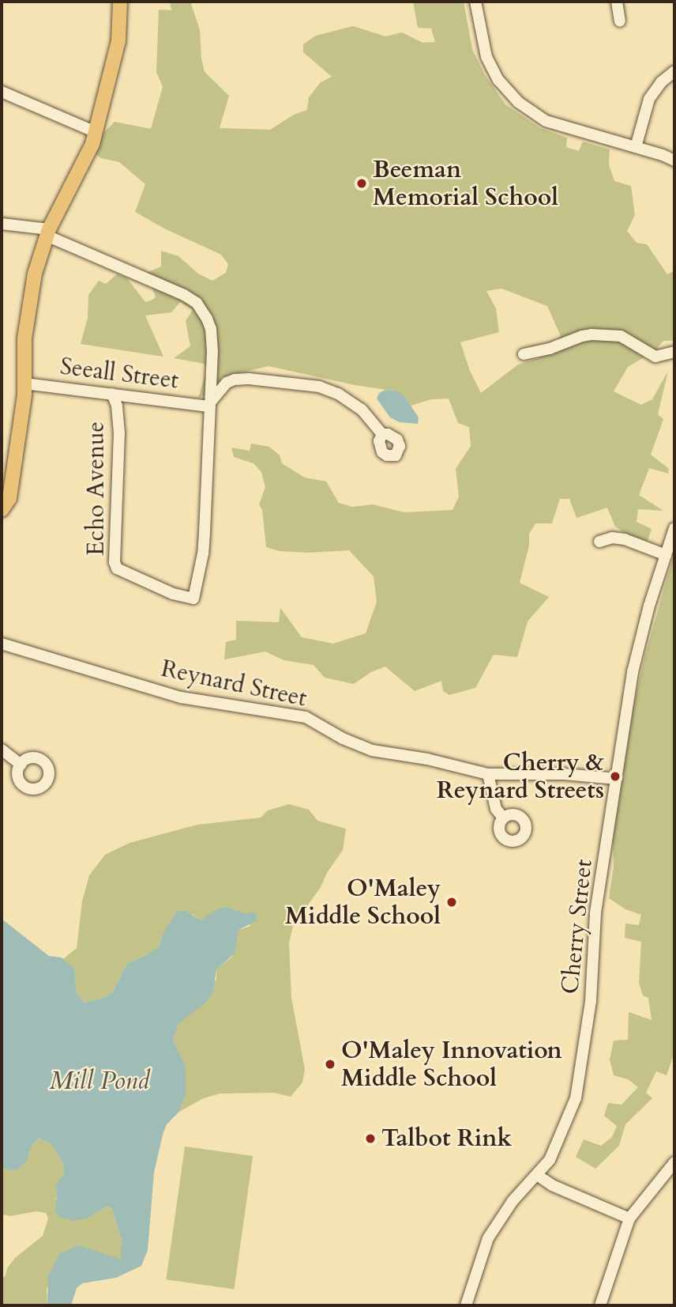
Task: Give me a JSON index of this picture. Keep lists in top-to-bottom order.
{
  "streets": {
    "street": [
      "Seeall Street",
      "Echo Avenue",
      "Reynard Street",
      "Cherry Street"
    ]
  },
  "crossings": [
    ["Seeall Street", "Echo Avenue"],
    ["Reynard Street", "Cherry Street"]
  ],
  "water": ["Mill Pond"],
  "places": [
    "Beeman Memorial School",
    "Cherry & Reynard Streets",
    "O'Maley Middle School",
    "O'Maley Innovation Middle School",
    "Talbot Rink"
  ]
}
